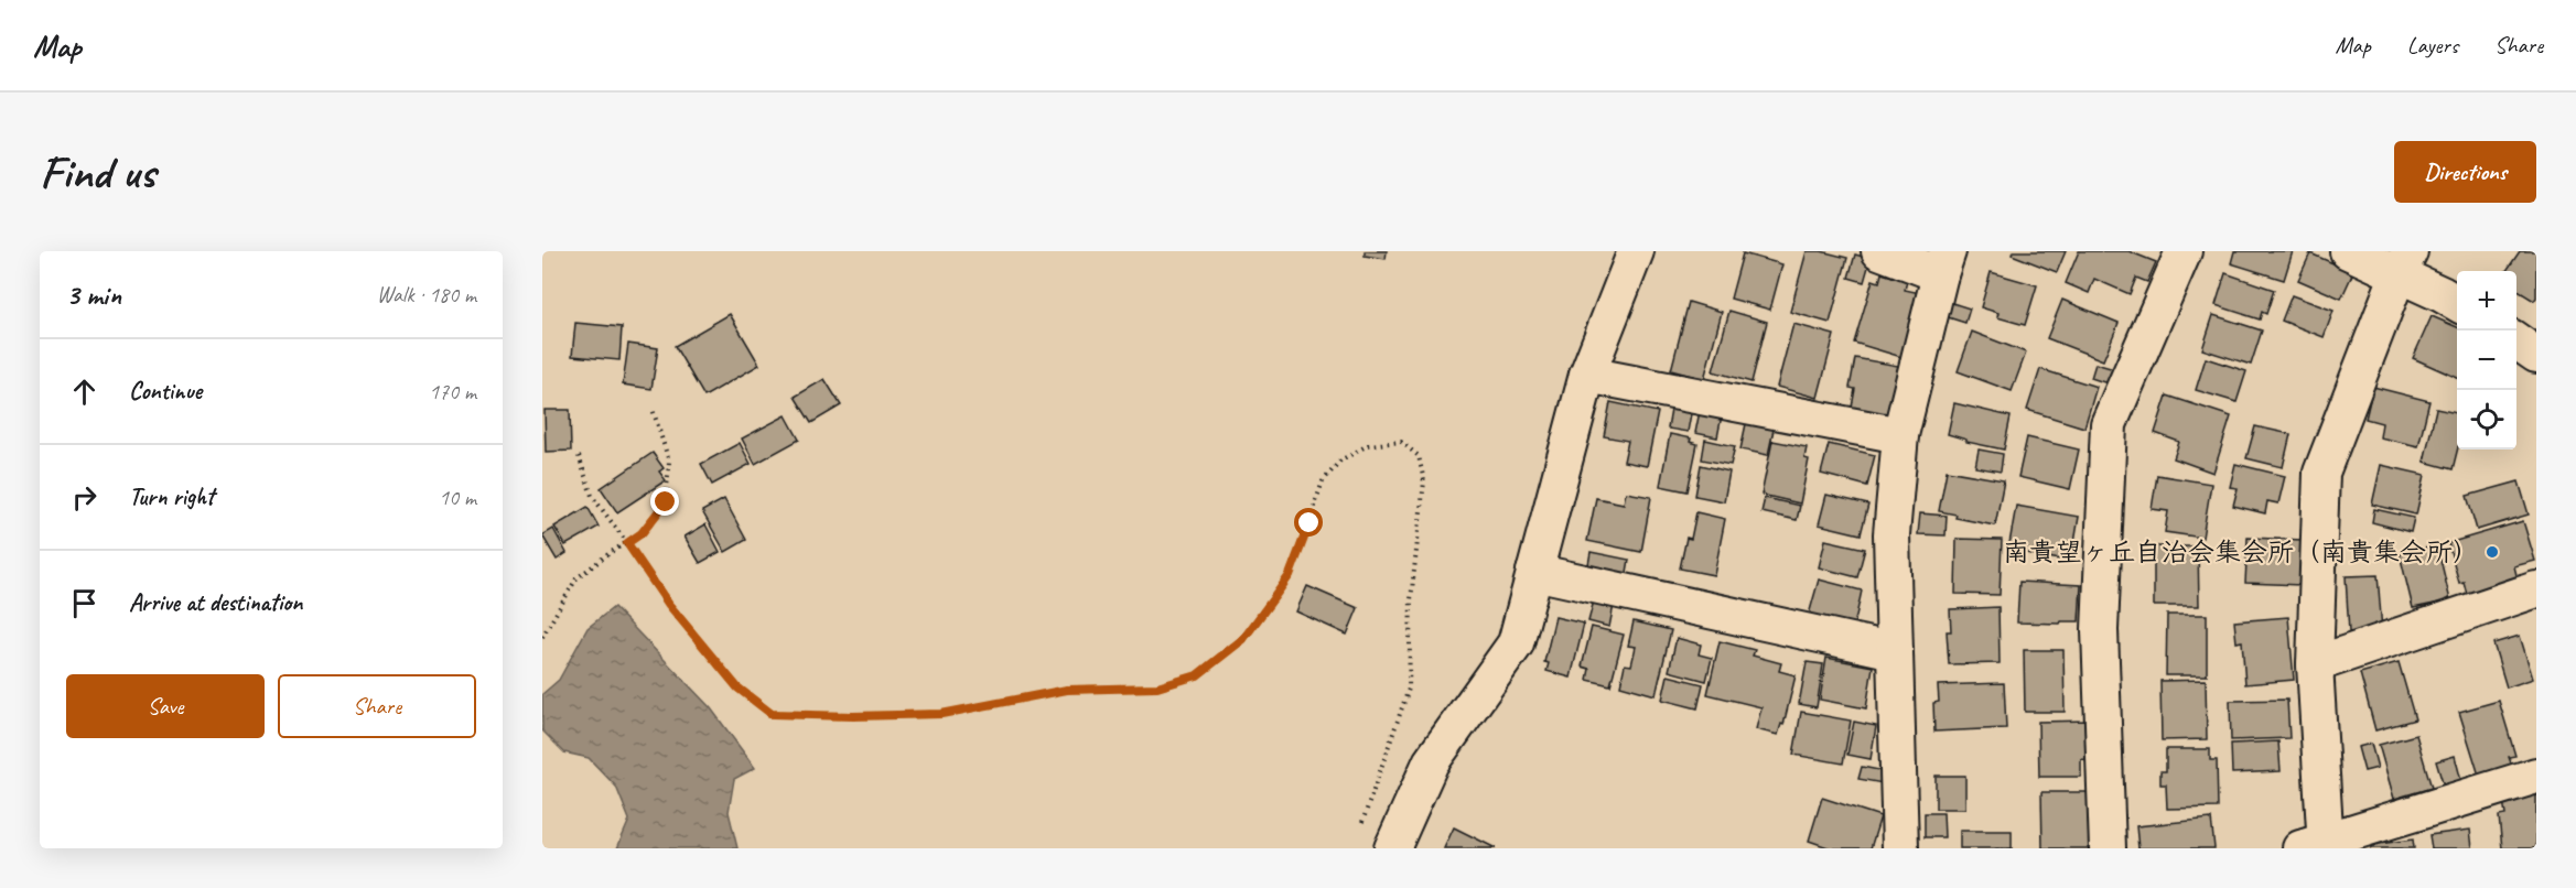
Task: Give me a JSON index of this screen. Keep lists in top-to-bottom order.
{
  "places": ["南貴望ヶ丘自治会集会所（南貴集会所）"],
  "page": {
    "header": "Map",
    "nav": ["Map", "Layers", "Share"],
    "buttons": [
      "Directions",
      ["Save", "Share"]
    ],
    "title": "Find us",
    "heading": ["3 min", "Walk · 180 m"],
    "map_buttons": ["+", "−"],
    "list": [
      ["Continue", "170 m"],
      ["Turn right", "10 m"],
      "Arrive at destination"
    ]
  }
}
